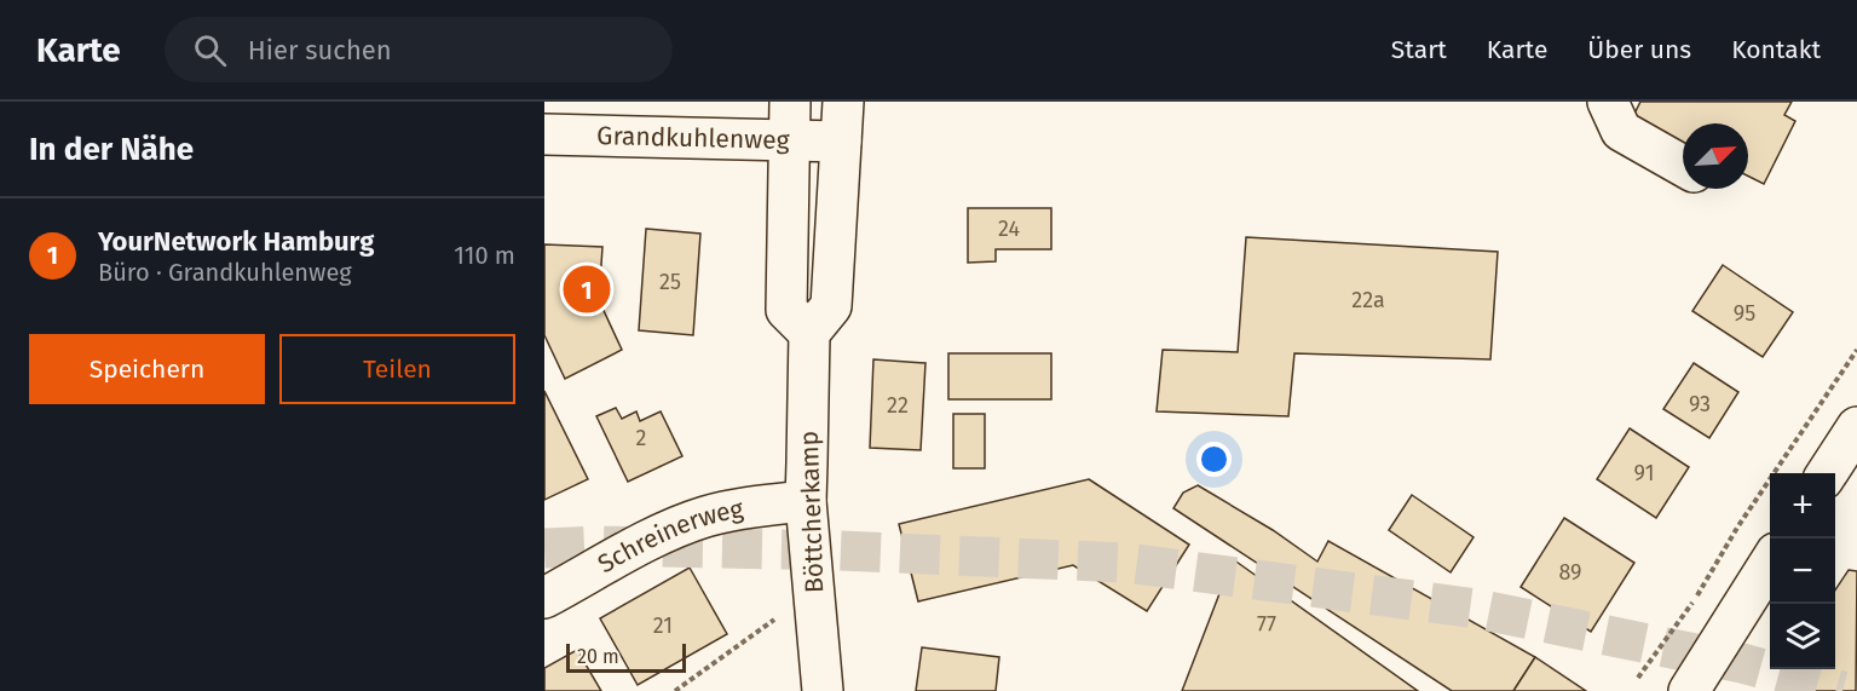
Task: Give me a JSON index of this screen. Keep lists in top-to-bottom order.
{
  "streets": {
    "street": ["Grandkuhlenweg", "Böttcherkamp", "Schreinerweg"]
  },
  "crossings": [
    ["Böttcherkamp", "Schreinerweg"]
  ],
  "house_numbers": [
    "24",
    "25",
    "22a",
    "95",
    "93",
    "22",
    "2",
    "91",
    "89",
    "77",
    "21"
  ],
  "scale_bar": "20 m",
  "north": "top right",
  "page": {
    "header": "Karte",
    "search": "Hier suchen",
    "nav": [
      "Start",
      "Karte",
      "Über uns",
      "Kontakt"
    ],
    "heading": "In der Nähe",
    "list": [
      {
        "mark": "1",
        "name": "YourNetwork Hamburg",
        "note": "Büro · Grandkuhlenweg",
        "value": "110 m"
      }
    ],
    "pins": "1",
    "buttons": ["Speichern", "Teilen"],
    "map_buttons": ["+", "−"],
    "scale": "20 m"
  }
}
